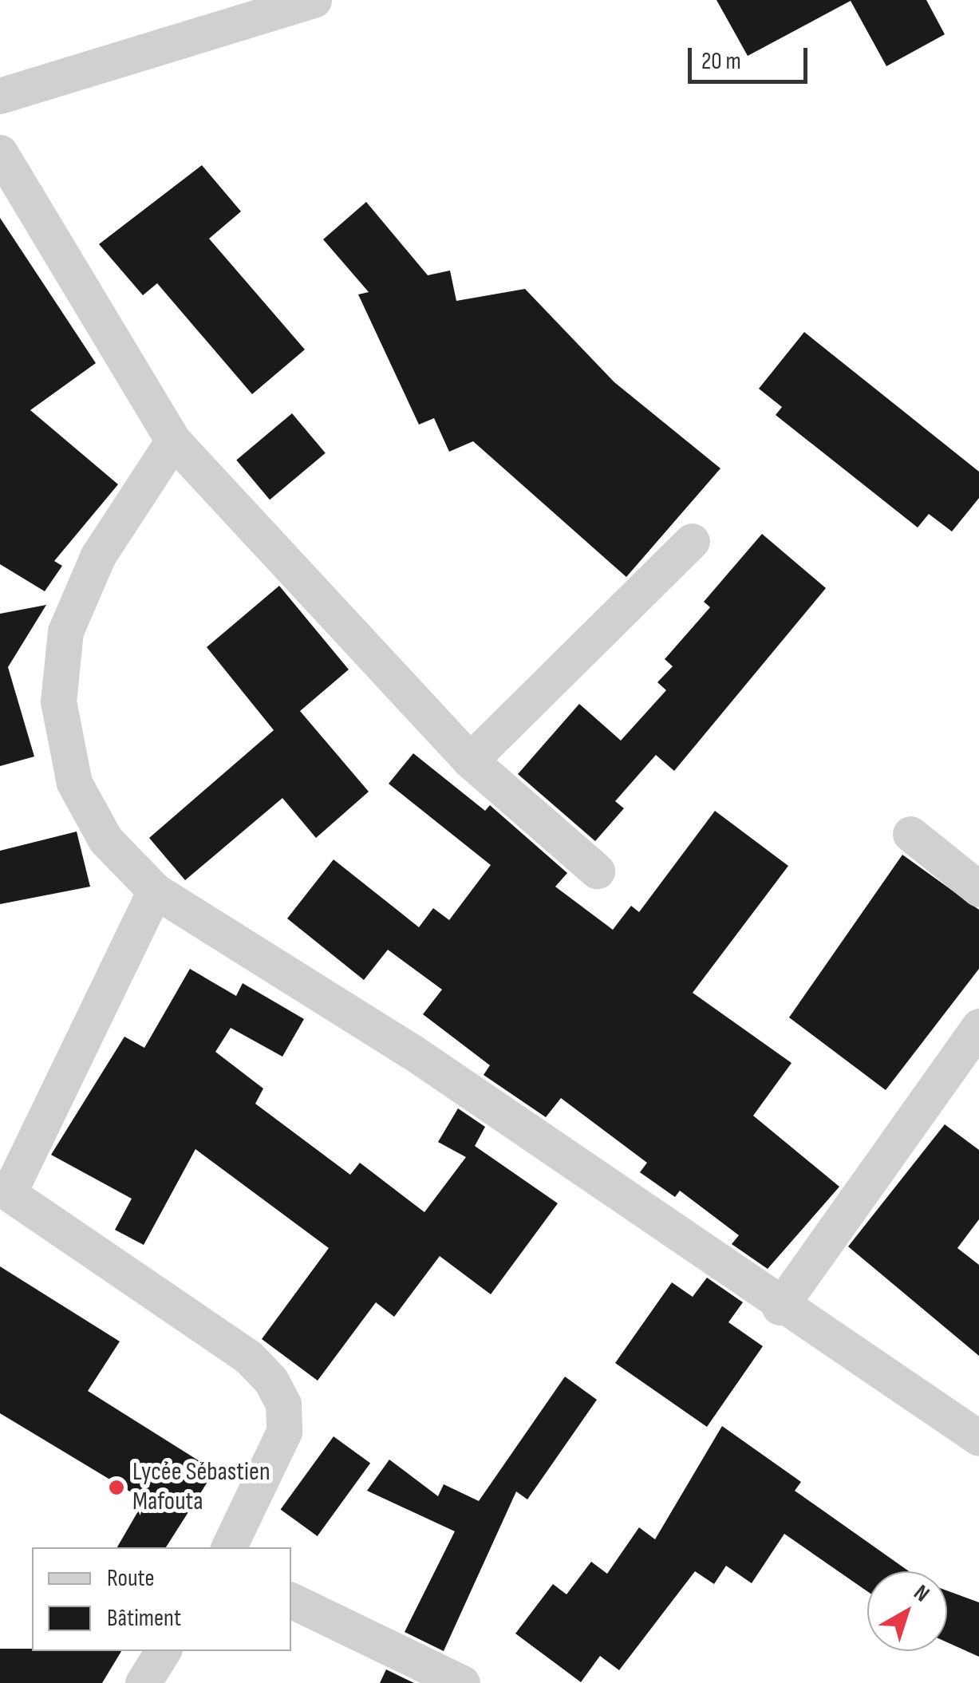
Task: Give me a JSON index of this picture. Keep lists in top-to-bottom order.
{
  "places": ["Lycée Sébastien Mafouta"],
  "legend": ["Route", "Bâtiment"],
  "scale_bar": "20 m",
  "north": "top right"
}
